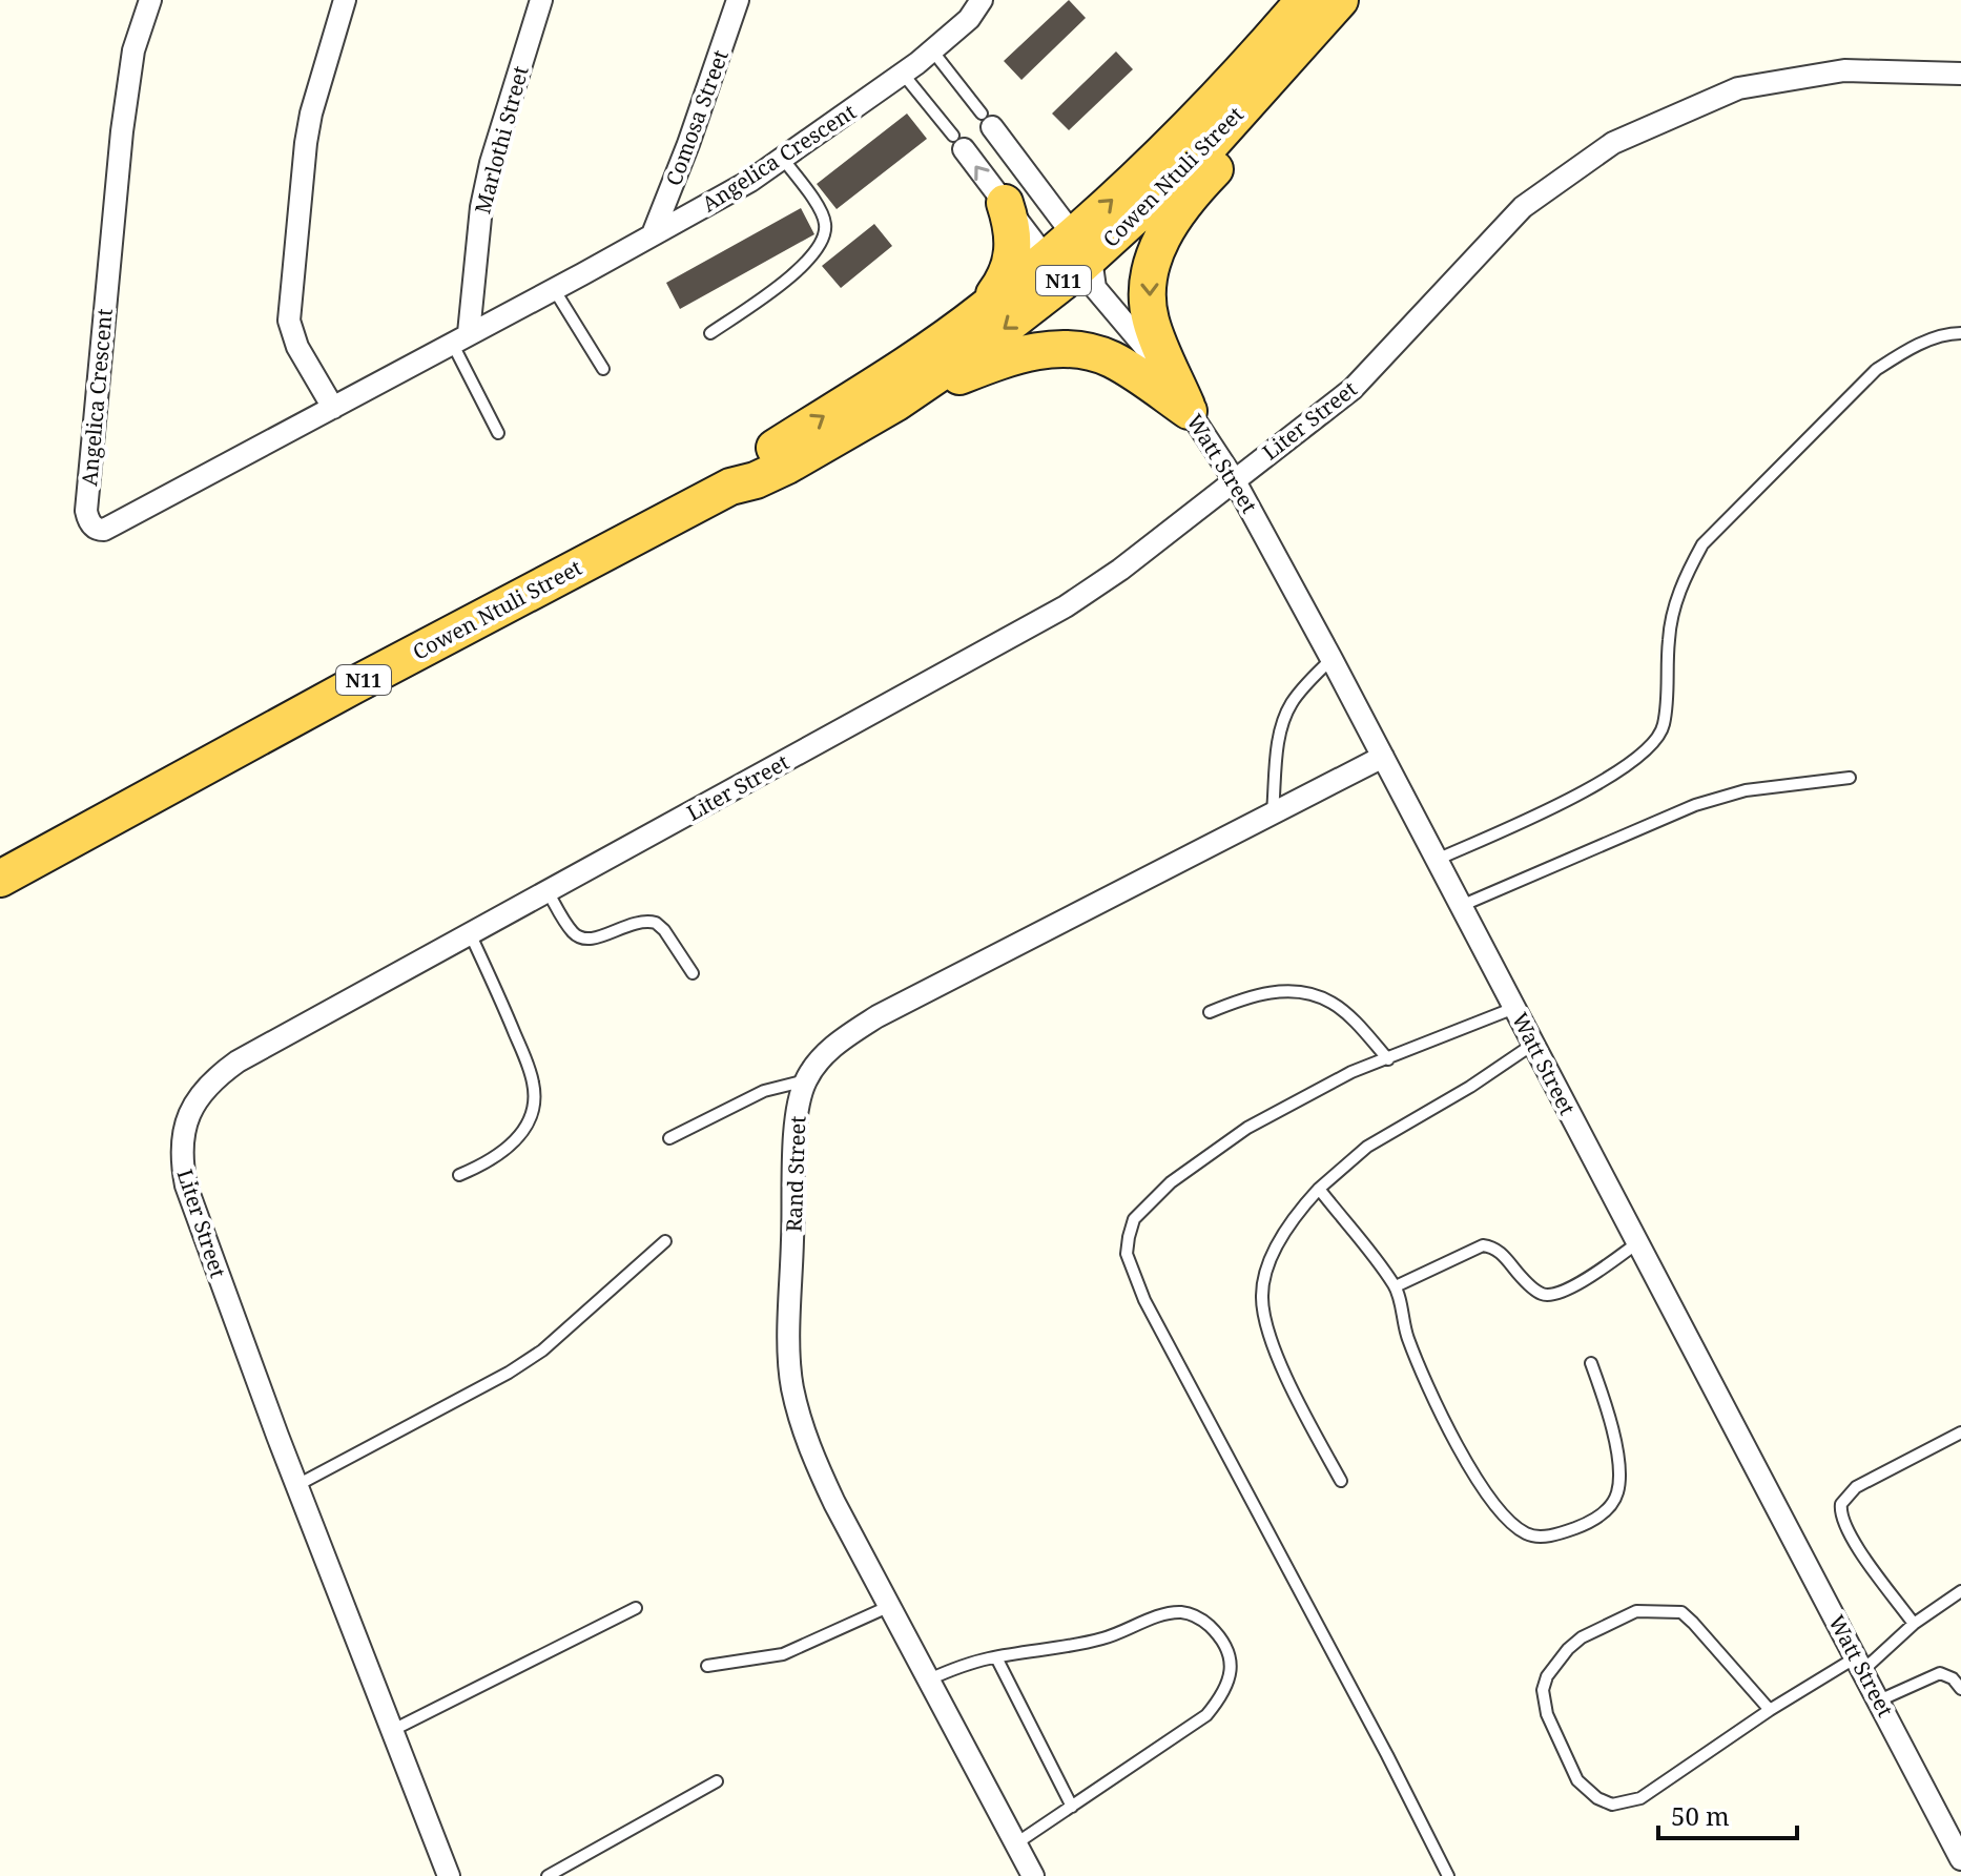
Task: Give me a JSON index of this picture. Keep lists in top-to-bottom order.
{
  "streets": {
    "highway": ["Cowen Ntuli Street", "N11"],
    "street": [
      "Comosa Street",
      "Marlothi Street",
      "Angelica Crescent",
      "Liter Street",
      "Watt Street",
      "Rand Street"
    ]
  },
  "crossings": [
    ["Comosa Street", "Angelica Crescent"],
    ["Marlothi Street", "Angelica Crescent"],
    ["Angelica Crescent", "Watt Street"],
    ["Cowen Ntuli Street", "Watt Street"],
    ["Liter Street", "Watt Street"],
    ["Watt Street", "Rand Street"]
  ],
  "scale_bar": "50 m"
}
